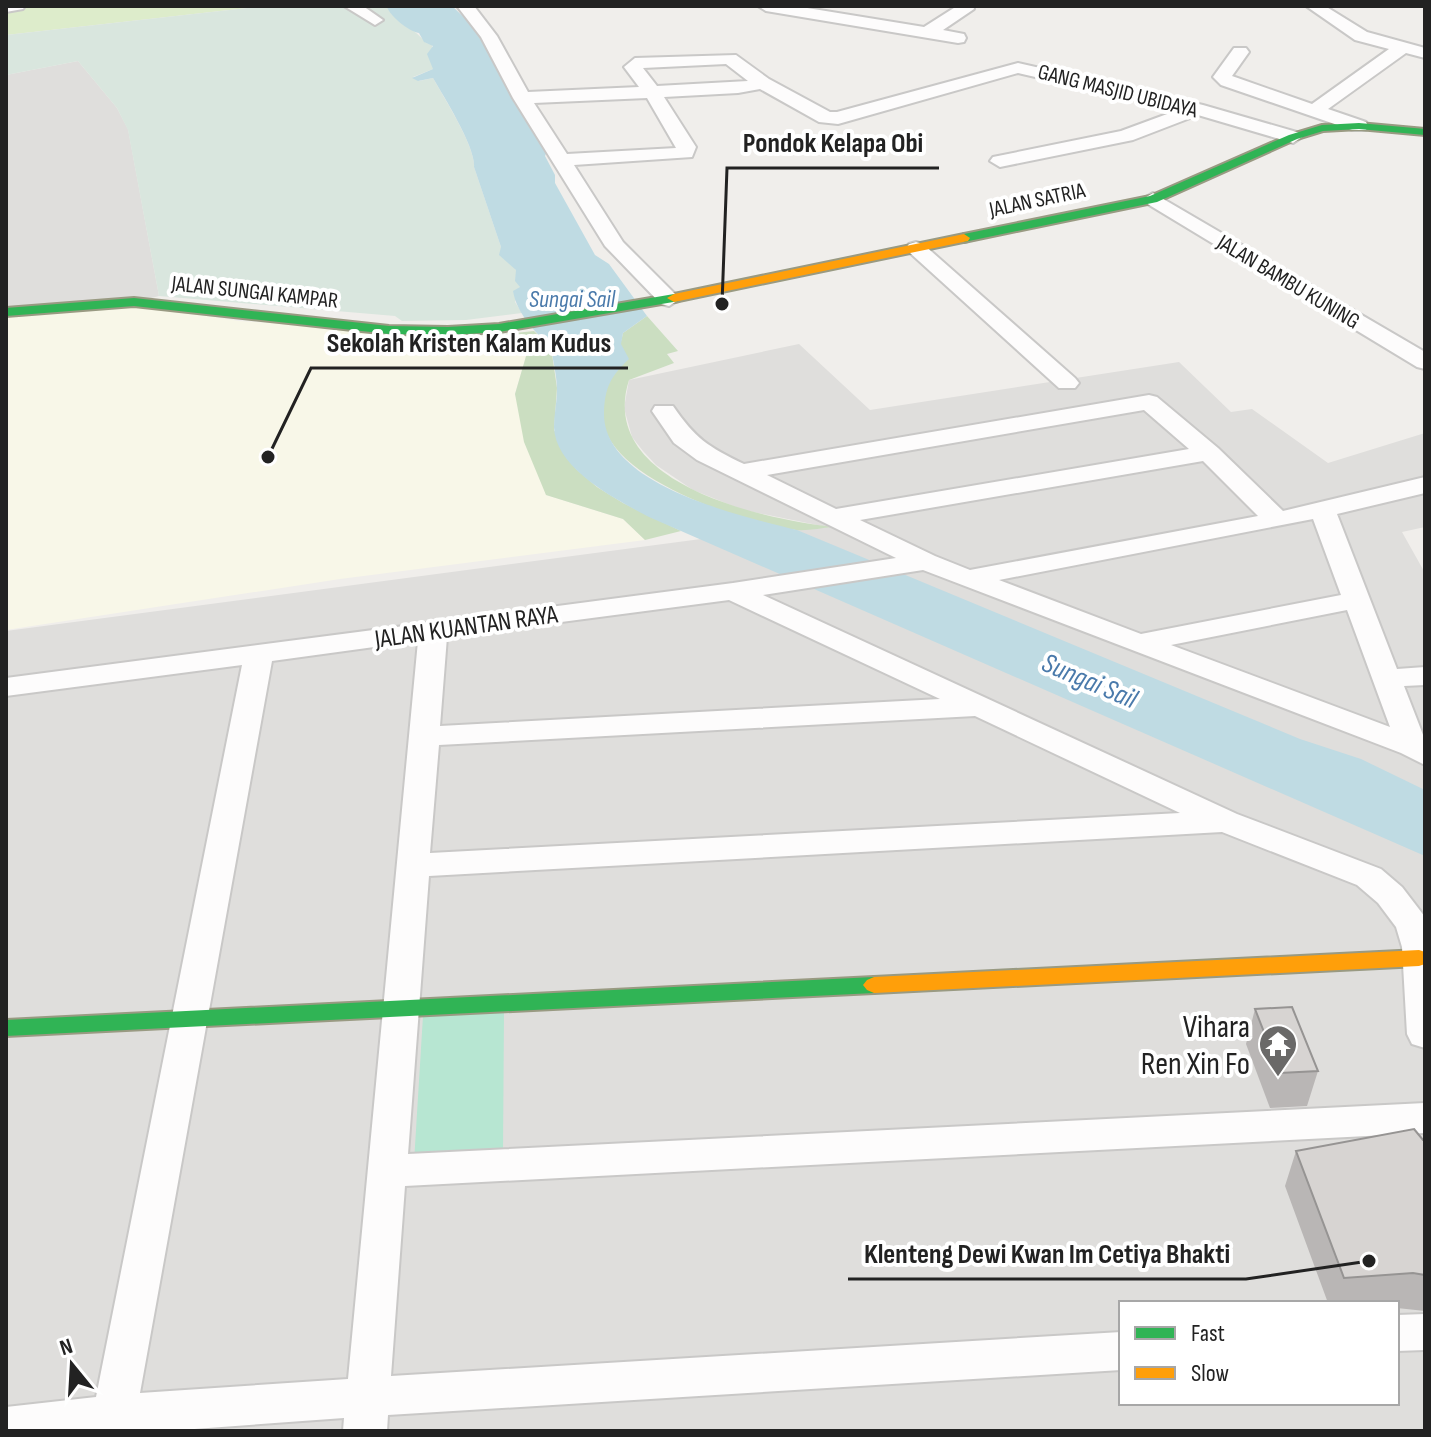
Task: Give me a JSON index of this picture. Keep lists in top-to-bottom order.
{
  "streets": {
    "street": [
      "GANG MASJID UBIDAYA",
      "JALAN SATRIA",
      "JALAN BAMBU KUNING",
      "JALAN SUNGAI KAMPAR",
      "JALAN KUANTAN RAYA"
    ]
  },
  "crossings": [
    ["GANG MASJID UBIDAYA", "JALAN SATRIA"],
    ["JALAN SATRIA", "JALAN BAMBU KUNING"],
    ["JALAN SATRIA", "JALAN SUNGAI KAMPAR"]
  ],
  "water": ["Sungai Sail"],
  "places": {
    "other": ["Pondok Kelapa Obi", "Sekolah Kristen Kalam Kudus", "Klenteng Dewi Kwan Im Cetiya Bhakti"],
    "temple": ["Vihara Ren Xin Fo"]
  },
  "legend": ["Fast", "Slow"],
  "north": "top"
}
